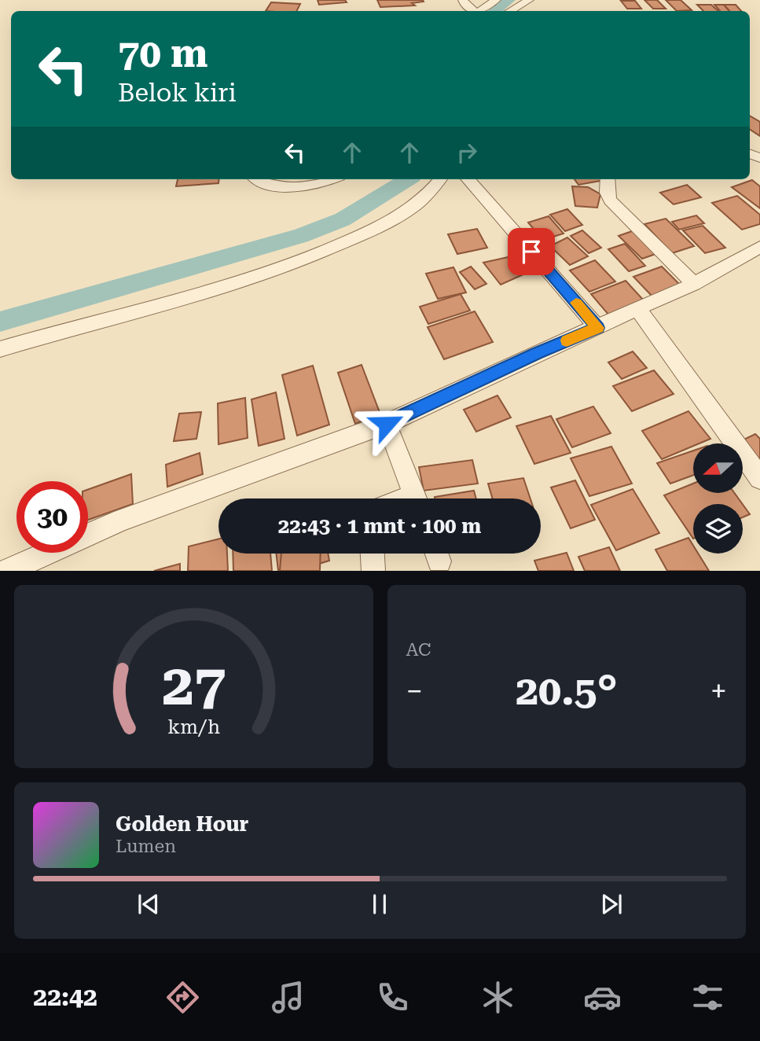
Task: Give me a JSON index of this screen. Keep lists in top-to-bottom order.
{
  "north": "left",
  "page": {
    "turn": ["70 m", "Belok kiri"],
    "limit": "30",
    "trip": "22:43 · 1 mnt · 100 m",
    "tile": "AC",
    "heat": ["−", "20.5°", "+"],
    "song": ["Golden Hour", "Lumen"],
    "tabs": "22:42",
    "gauge": ["27", "km/h"]
  }
}
